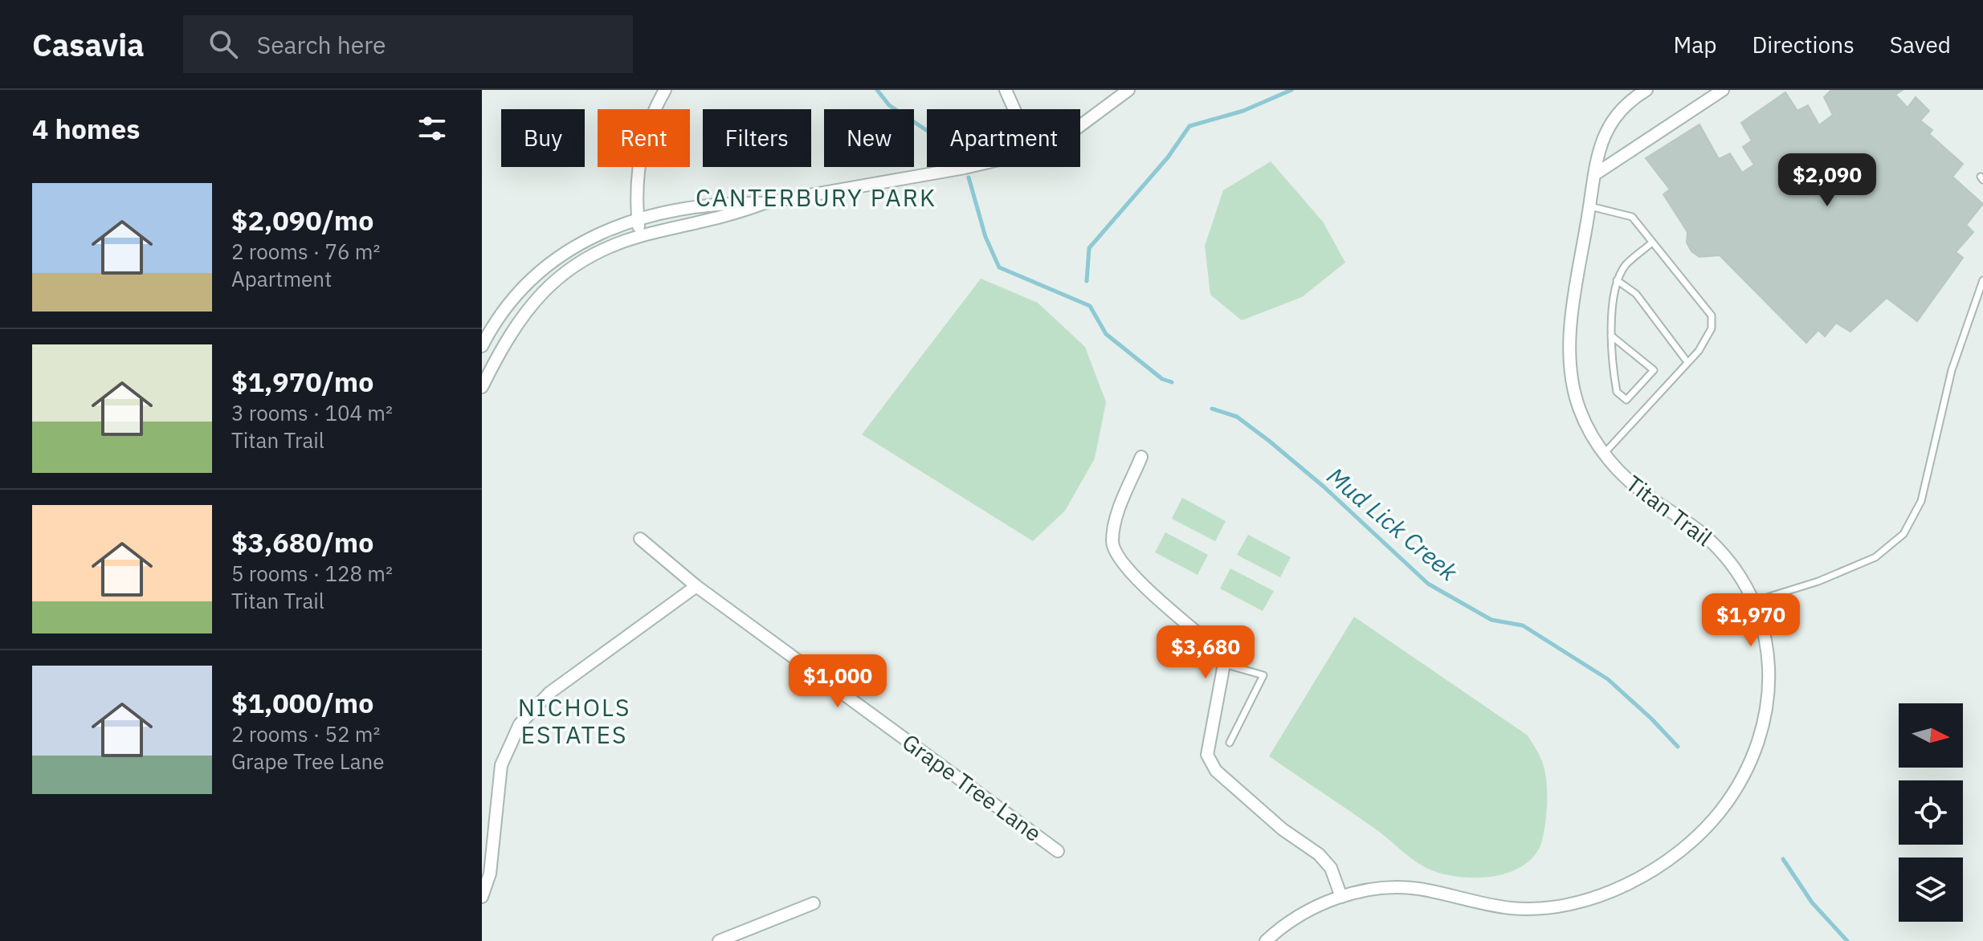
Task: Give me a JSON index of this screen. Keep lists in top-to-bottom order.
{
  "streets": {
    "street": ["Titan Trail", "Grape Tree Lane"]
  },
  "districts": ["CANTERBURY PARK", "NICHOLS ESTATES"],
  "water": ["Mud Lick Creek"],
  "north": "right",
  "page": {
    "header": "Casavia",
    "search": "Search here",
    "nav": ["Map", "Directions", "Saved"],
    "heading": "4 homes",
    "chip": [
      "Buy",
      "Rent",
      "Filters",
      "New",
      "Apartment"
    ],
    "price": [
      "$2,090",
      "$1,970",
      "$3,680",
      "$1,000"
    ],
    "list": [
      {
        "name": "$2,090/mo",
        "note": "2 rooms · 76 m² · Apartment"
      },
      {
        "name": "$1,970/mo",
        "note": "3 rooms · 104 m² · Titan Trail"
      },
      {
        "name": "$3,680/mo",
        "note": "5 rooms · 128 m² · Titan Trail"
      },
      {
        "name": "$1,000/mo",
        "note": "2 rooms · 52 m² · Grape Tree Lane"
      }
    ]
  }
}
